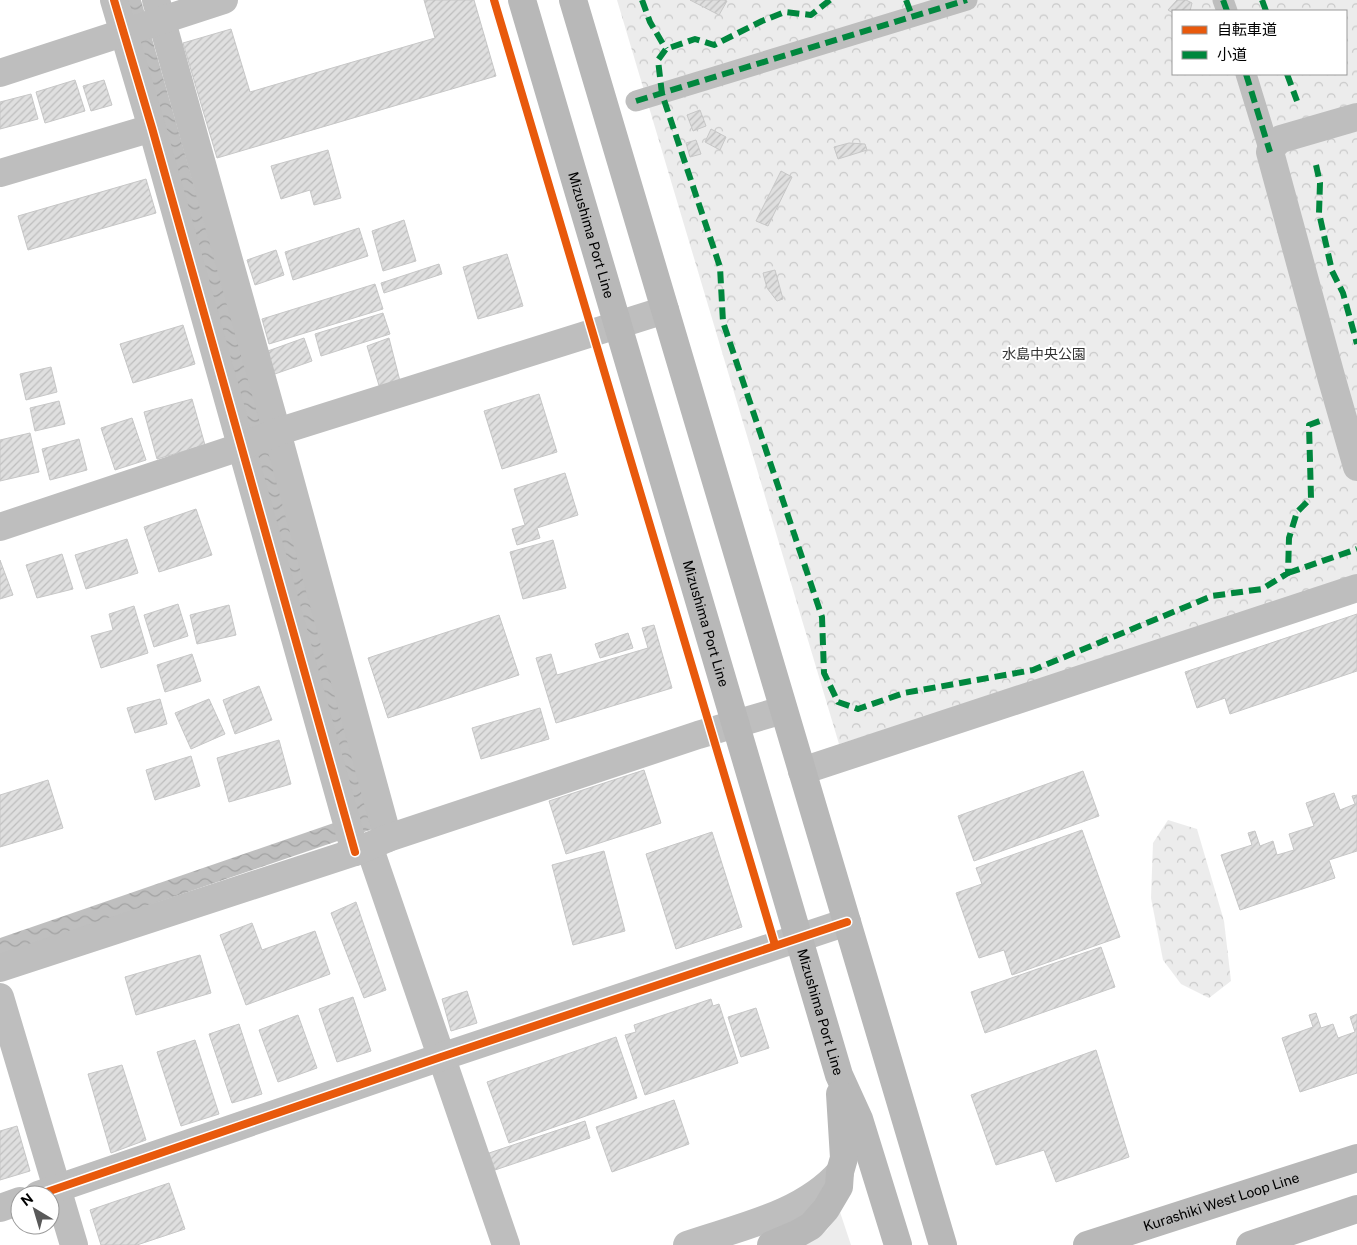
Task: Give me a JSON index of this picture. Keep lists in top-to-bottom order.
{
  "streets": {
    "main road": ["Mizushima Port Line", "Kurashiki West Loop Line"]
  },
  "parks": ["水島中央公園"],
  "legend": ["自転車道", "小道"],
  "north": "top left"
}
